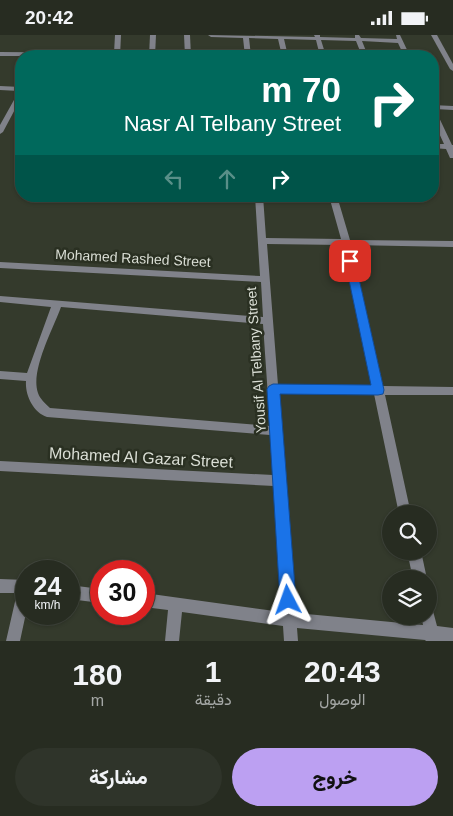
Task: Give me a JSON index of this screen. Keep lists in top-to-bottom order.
{
  "streets": {
    "street": ["Mohamed Rashed Street", "Yousif Al Telbany Street", "Mohamed Al Gazar Street"]
  },
  "crossings": [
    ["Mohamed Rashed Street", "Yousif Al Telbany Street"],
    ["Yousif Al Telbany Street", "Mohamed Al Gazar Street"]
  ],
  "page": {
    "status": "20:42",
    "turn": ["70 m", "Nasr Al Telbany Street"],
    "speed": "24 km/h",
    "limit": "30",
    "eta": [
      "20:43",
      "الوصول",
      "1",
      "دقيقة",
      "180",
      "m"
    ],
    "buttons": ["خروج", "مشاركة"]
  }
}
